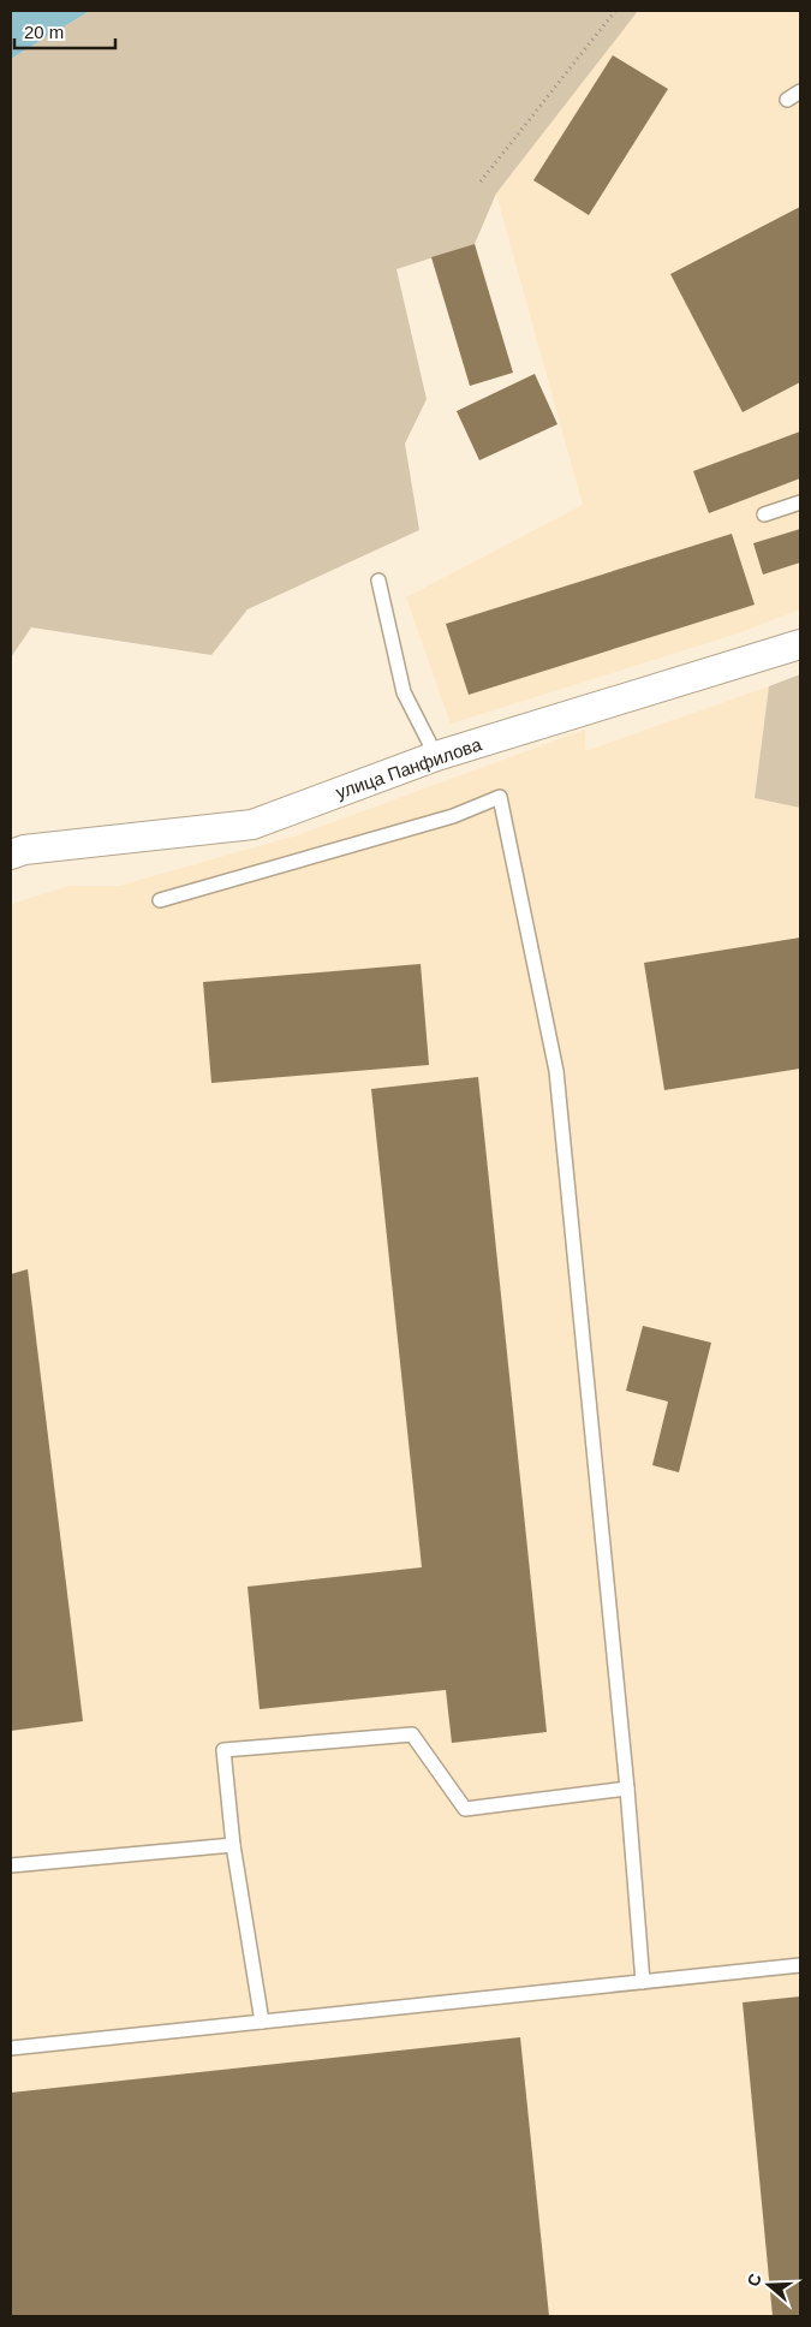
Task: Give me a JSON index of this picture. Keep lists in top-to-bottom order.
{
  "streets": {
    "street": ["улица Панфилова"]
  },
  "scale_bar": "20 m",
  "north": "left"
}
